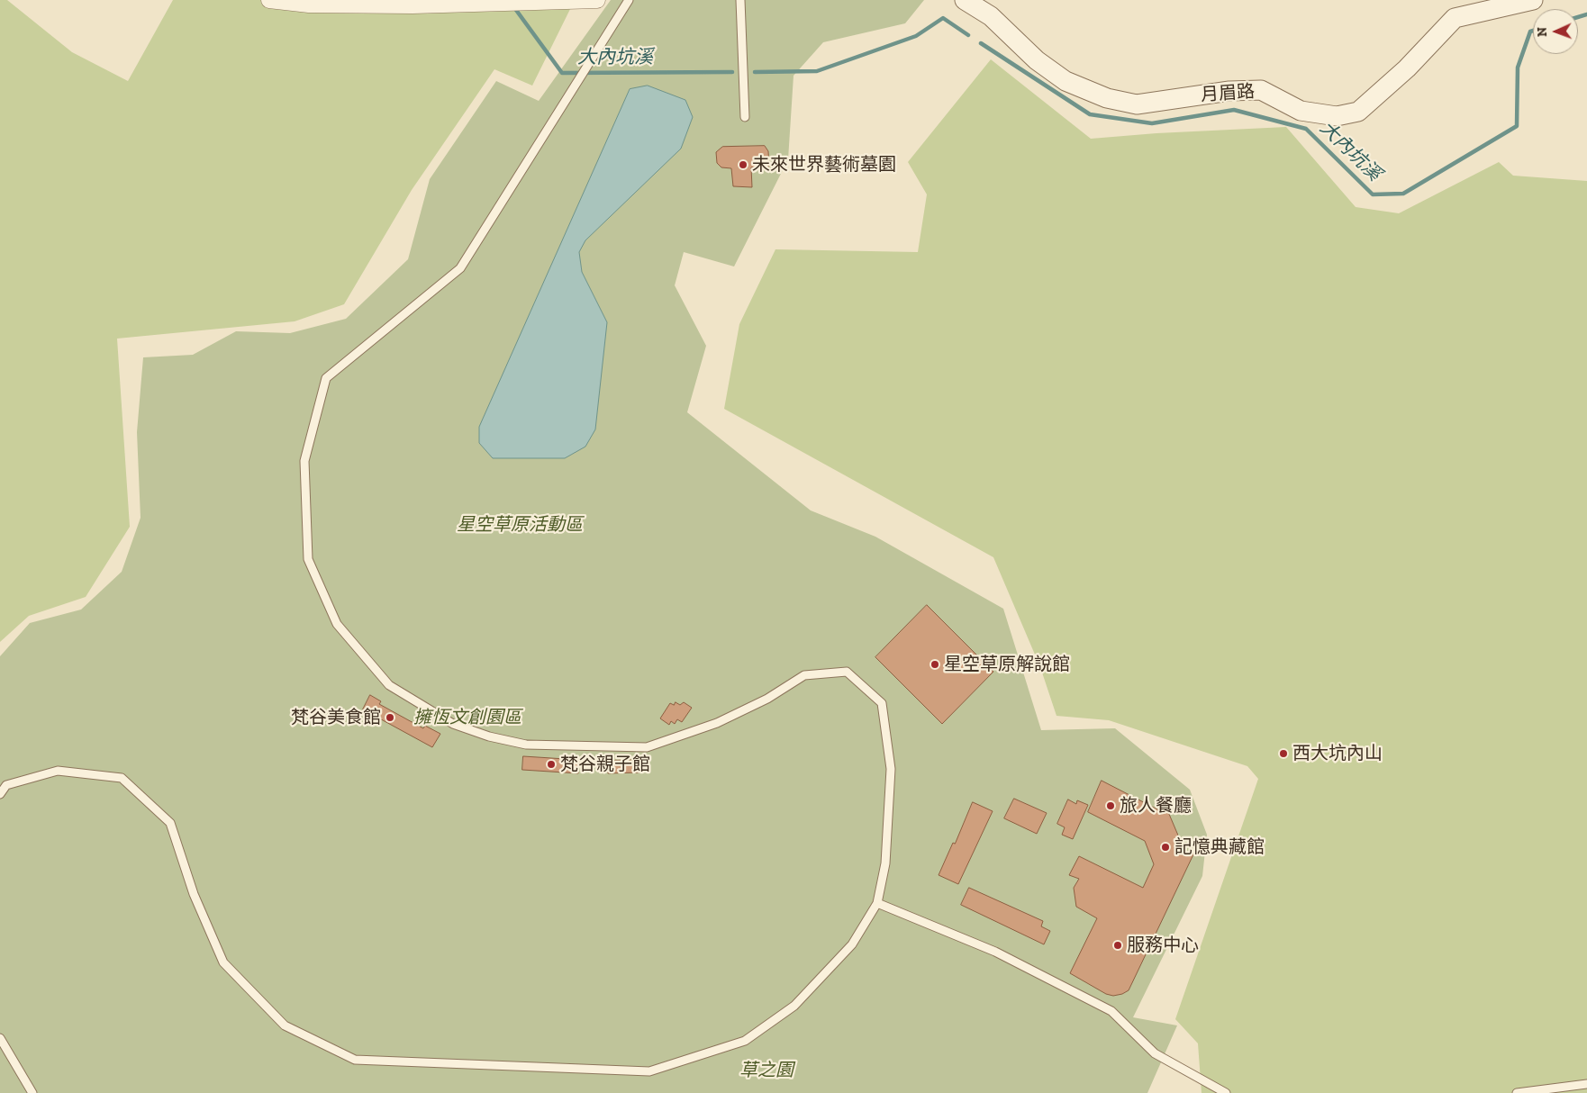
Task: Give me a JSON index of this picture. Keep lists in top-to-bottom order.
{
  "streets": {
    "street": ["月眉路"]
  },
  "water": ["大內坑溪"],
  "parks": ["星空草原活動區", "擁恆文創園區", "草之園"],
  "places": [
    "未來世界藝術墓園",
    "星空草原解說館",
    "梵谷美食館",
    "西大坑內山",
    "梵谷親子館",
    "旅人餐廳",
    "記憶典藏館",
    "服務中心"
  ],
  "north": "left"
}
